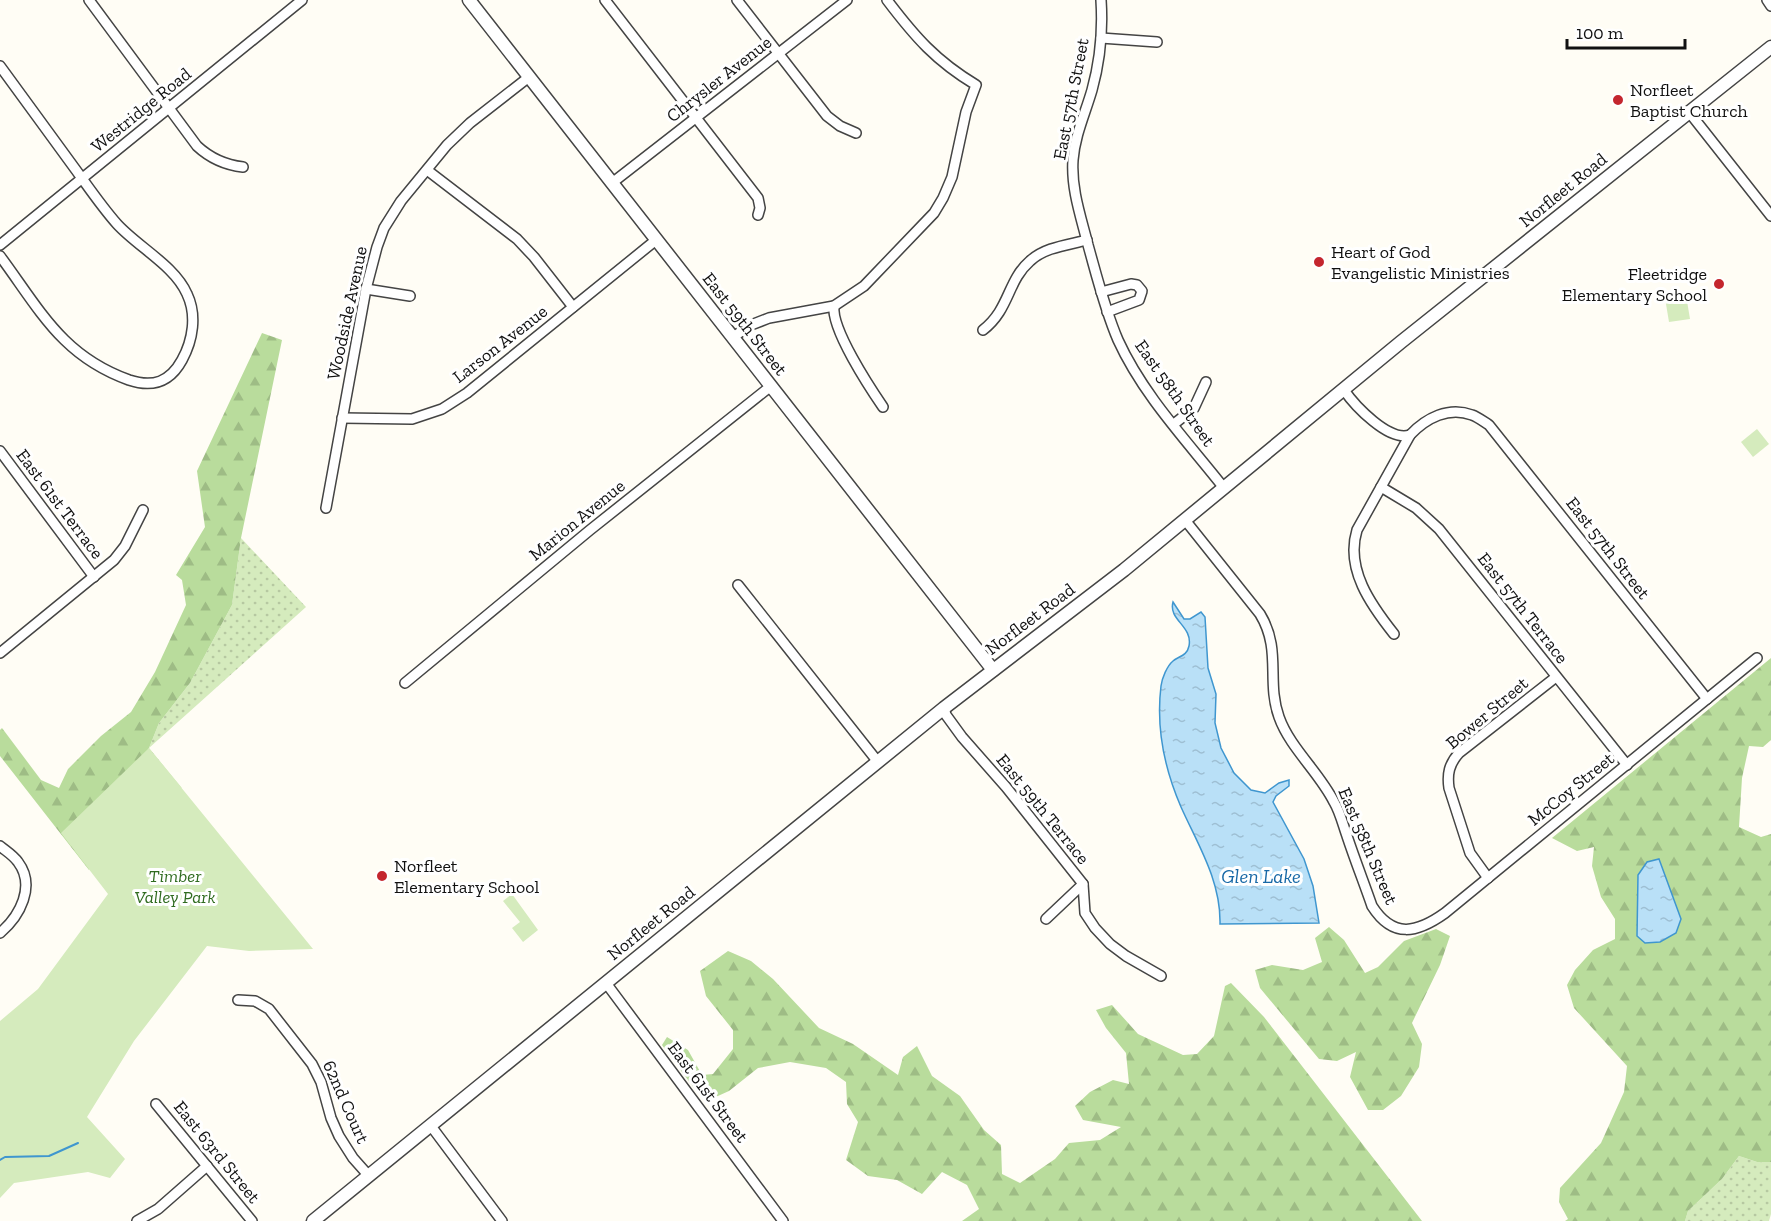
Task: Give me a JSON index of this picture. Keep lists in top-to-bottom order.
{
  "streets": {
    "street": [
      "Chrysler Avenue",
      "East 57th Street",
      "Westridge Road",
      "Norfleet Road",
      "Woodside Avenue",
      "East 59th Street",
      "Larson Avenue",
      "East 58th Street",
      "East 61st Terrace",
      "Marion Avenue",
      "East 57th Terrace",
      "Bower Street",
      "McCoy Street",
      "East 59th Terrace",
      "East 61st Street",
      "62nd Court",
      "East 63rd Street"
    ]
  },
  "crossings": [
    ["Chrysler Avenue", "East 59th Street"],
    ["East 57th Street", "East 58th Street"],
    ["East 57th Street", "McCoy Street"],
    ["Norfleet Road", "East 59th Street"],
    ["Norfleet Road", "East 58th Street"],
    ["Norfleet Road", "East 59th Terrace"],
    ["Norfleet Road", "East 61st Street"],
    ["Norfleet Road", "62nd Court"],
    ["Woodside Avenue", "East 59th Street"],
    ["Woodside Avenue", "Larson Avenue"],
    ["East 59th Street", "Larson Avenue"],
    ["East 59th Street", "Marion Avenue"],
    ["East 58th Street", "McCoy Street"],
    ["East 57th Terrace", "Bower Street"],
    ["East 57th Terrace", "McCoy Street"],
    ["Bower Street", "McCoy Street"]
  ],
  "water": ["Glen Lake"],
  "parks": ["Timber Valley Park"],
  "places": [
    "Norfleet Baptist Church",
    "Heart of God Evangelistic Ministries",
    "Fleetridge Elementary School",
    "Norfleet Elementary School"
  ],
  "scale_bar": "100 m"
}
